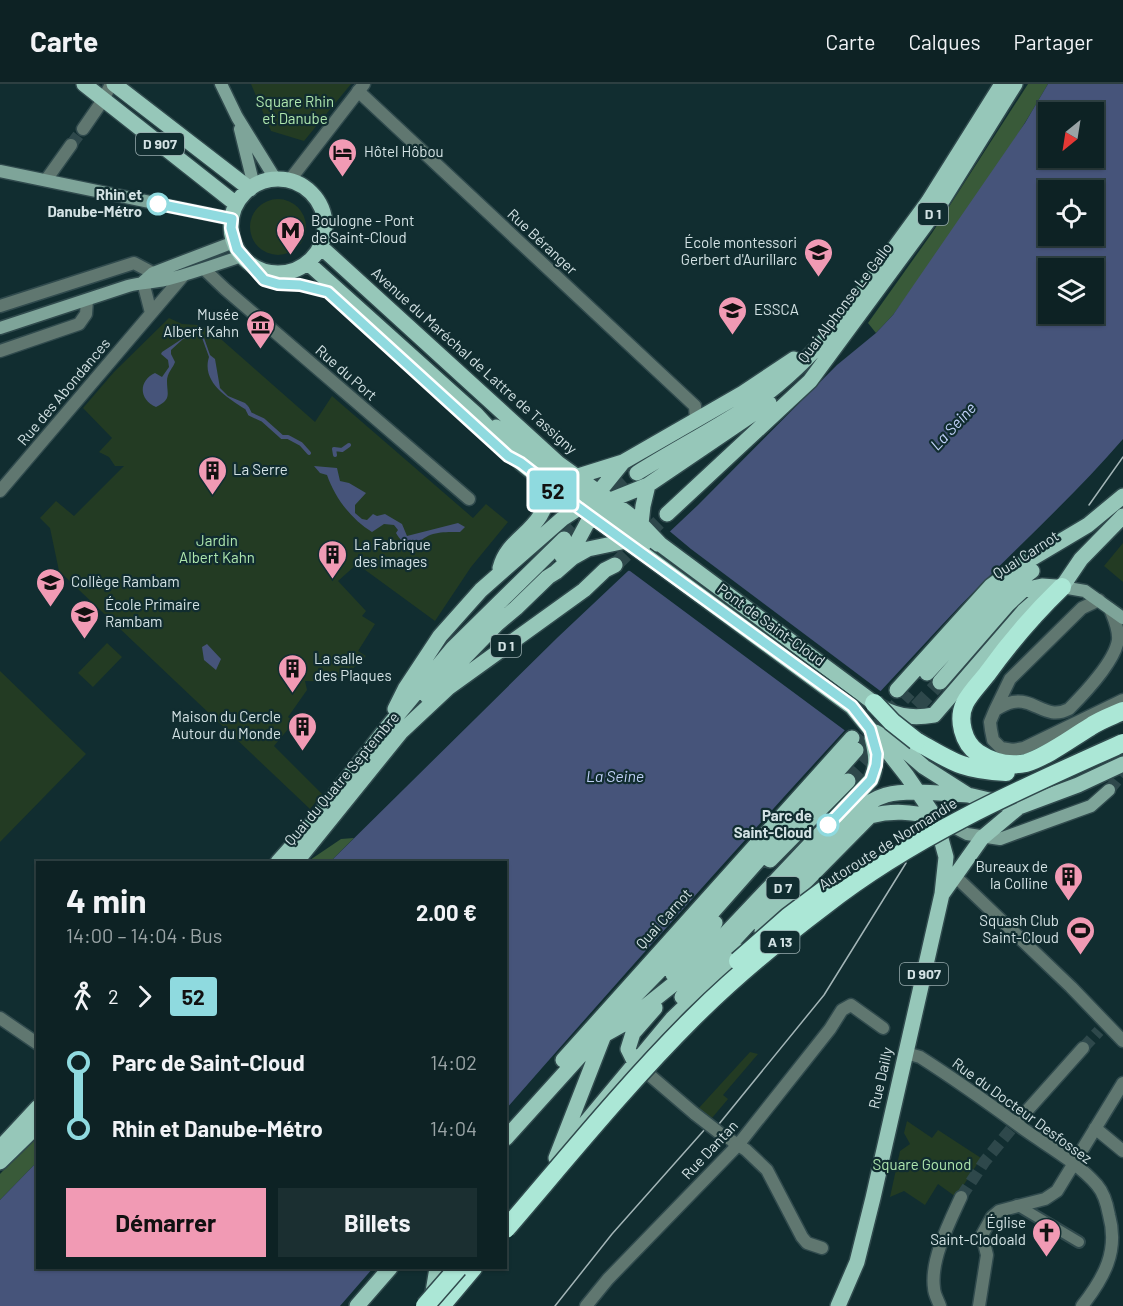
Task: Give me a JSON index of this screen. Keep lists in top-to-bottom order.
{
  "streets": {
    "highway": ["Autoroute de Normandie", "A 13"],
    "main road": [
      "D 907",
      "D 1",
      "Quai Alphonse Le Gallo",
      "Avenue du Maréchal de Lattre de Tassigny",
      "Quai Carnot",
      "Pont de Saint-Cloud",
      "Quai du Quatre Septembre",
      "D 7",
      "Rue Dailly"
    ],
    "street": [
      "Rue Béranger",
      "Rue du Port",
      "Rue des Abondances",
      "Rue du Docteur Desfossez",
      "Rue Dantan"
    ]
  },
  "crossings": [
    ["D 907", "Avenue du Maréchal de Lattre de Tassigny"],
    ["D 907", "Quai Carnot"],
    ["D 907", "Pont de Saint-Cloud"],
    ["D 907", "D 7"],
    ["D 907", "Rue Dailly"],
    ["Avenue du Maréchal de Lattre de Tassigny", "Pont de Saint-Cloud"],
    ["Quai Carnot", "Pont de Saint-Cloud"],
    ["Quai Carnot", "D 7"],
    ["Quai Carnot", "Rue Dailly"],
    ["Rue Dailly", "Rue du Docteur Desfossez"]
  ],
  "water": ["La Seine"],
  "parks": ["Square Rhin et Danube", "Jardin Albert Kahn", "Square Gounod"],
  "places": {
    "hotel": ["Hôtel Hôbou"],
    "other": ["Rhin et Danube-Métro", "Parc de Saint-Cloud"],
    "metro station": ["Boulogne - Pont de Saint-Cloud"],
    "school or university": [
      "École montessori Gerbert d'Aurillarc",
      "ESSCA",
      "Collège Rambam",
      "École Primaire Rambam"
    ],
    "museum": ["Musée Albert Kahn"],
    "building": [
      "La Serre",
      "La Fabrique des images",
      "La salle des Plaques",
      "Maison du Cercle Autour du Monde",
      "Bureaux de la Colline"
    ],
    "sports": ["Squash Club Saint-Cloud"],
    "church": ["Église Saint-Clodoald"]
  },
  "lines": ["bus line 52"],
  "north": "bottom left",
  "page": {
    "header": "Carte",
    "nav": ["Carte", "Calques", "Partager"],
    "on_map": "52",
    "heading": ["4 min", "14:00 – 14:04 · Bus", "2.00 €"],
    "legs": ["2", "52"],
    "list": [
      {
        "name": "Parc de Saint-Cloud",
        "value": "14:02"
      },
      {
        "name": "Rhin et Danube-Métro",
        "value": "14:04"
      }
    ],
    "buttons": ["Démarrer", "Billets"]
  }
}
